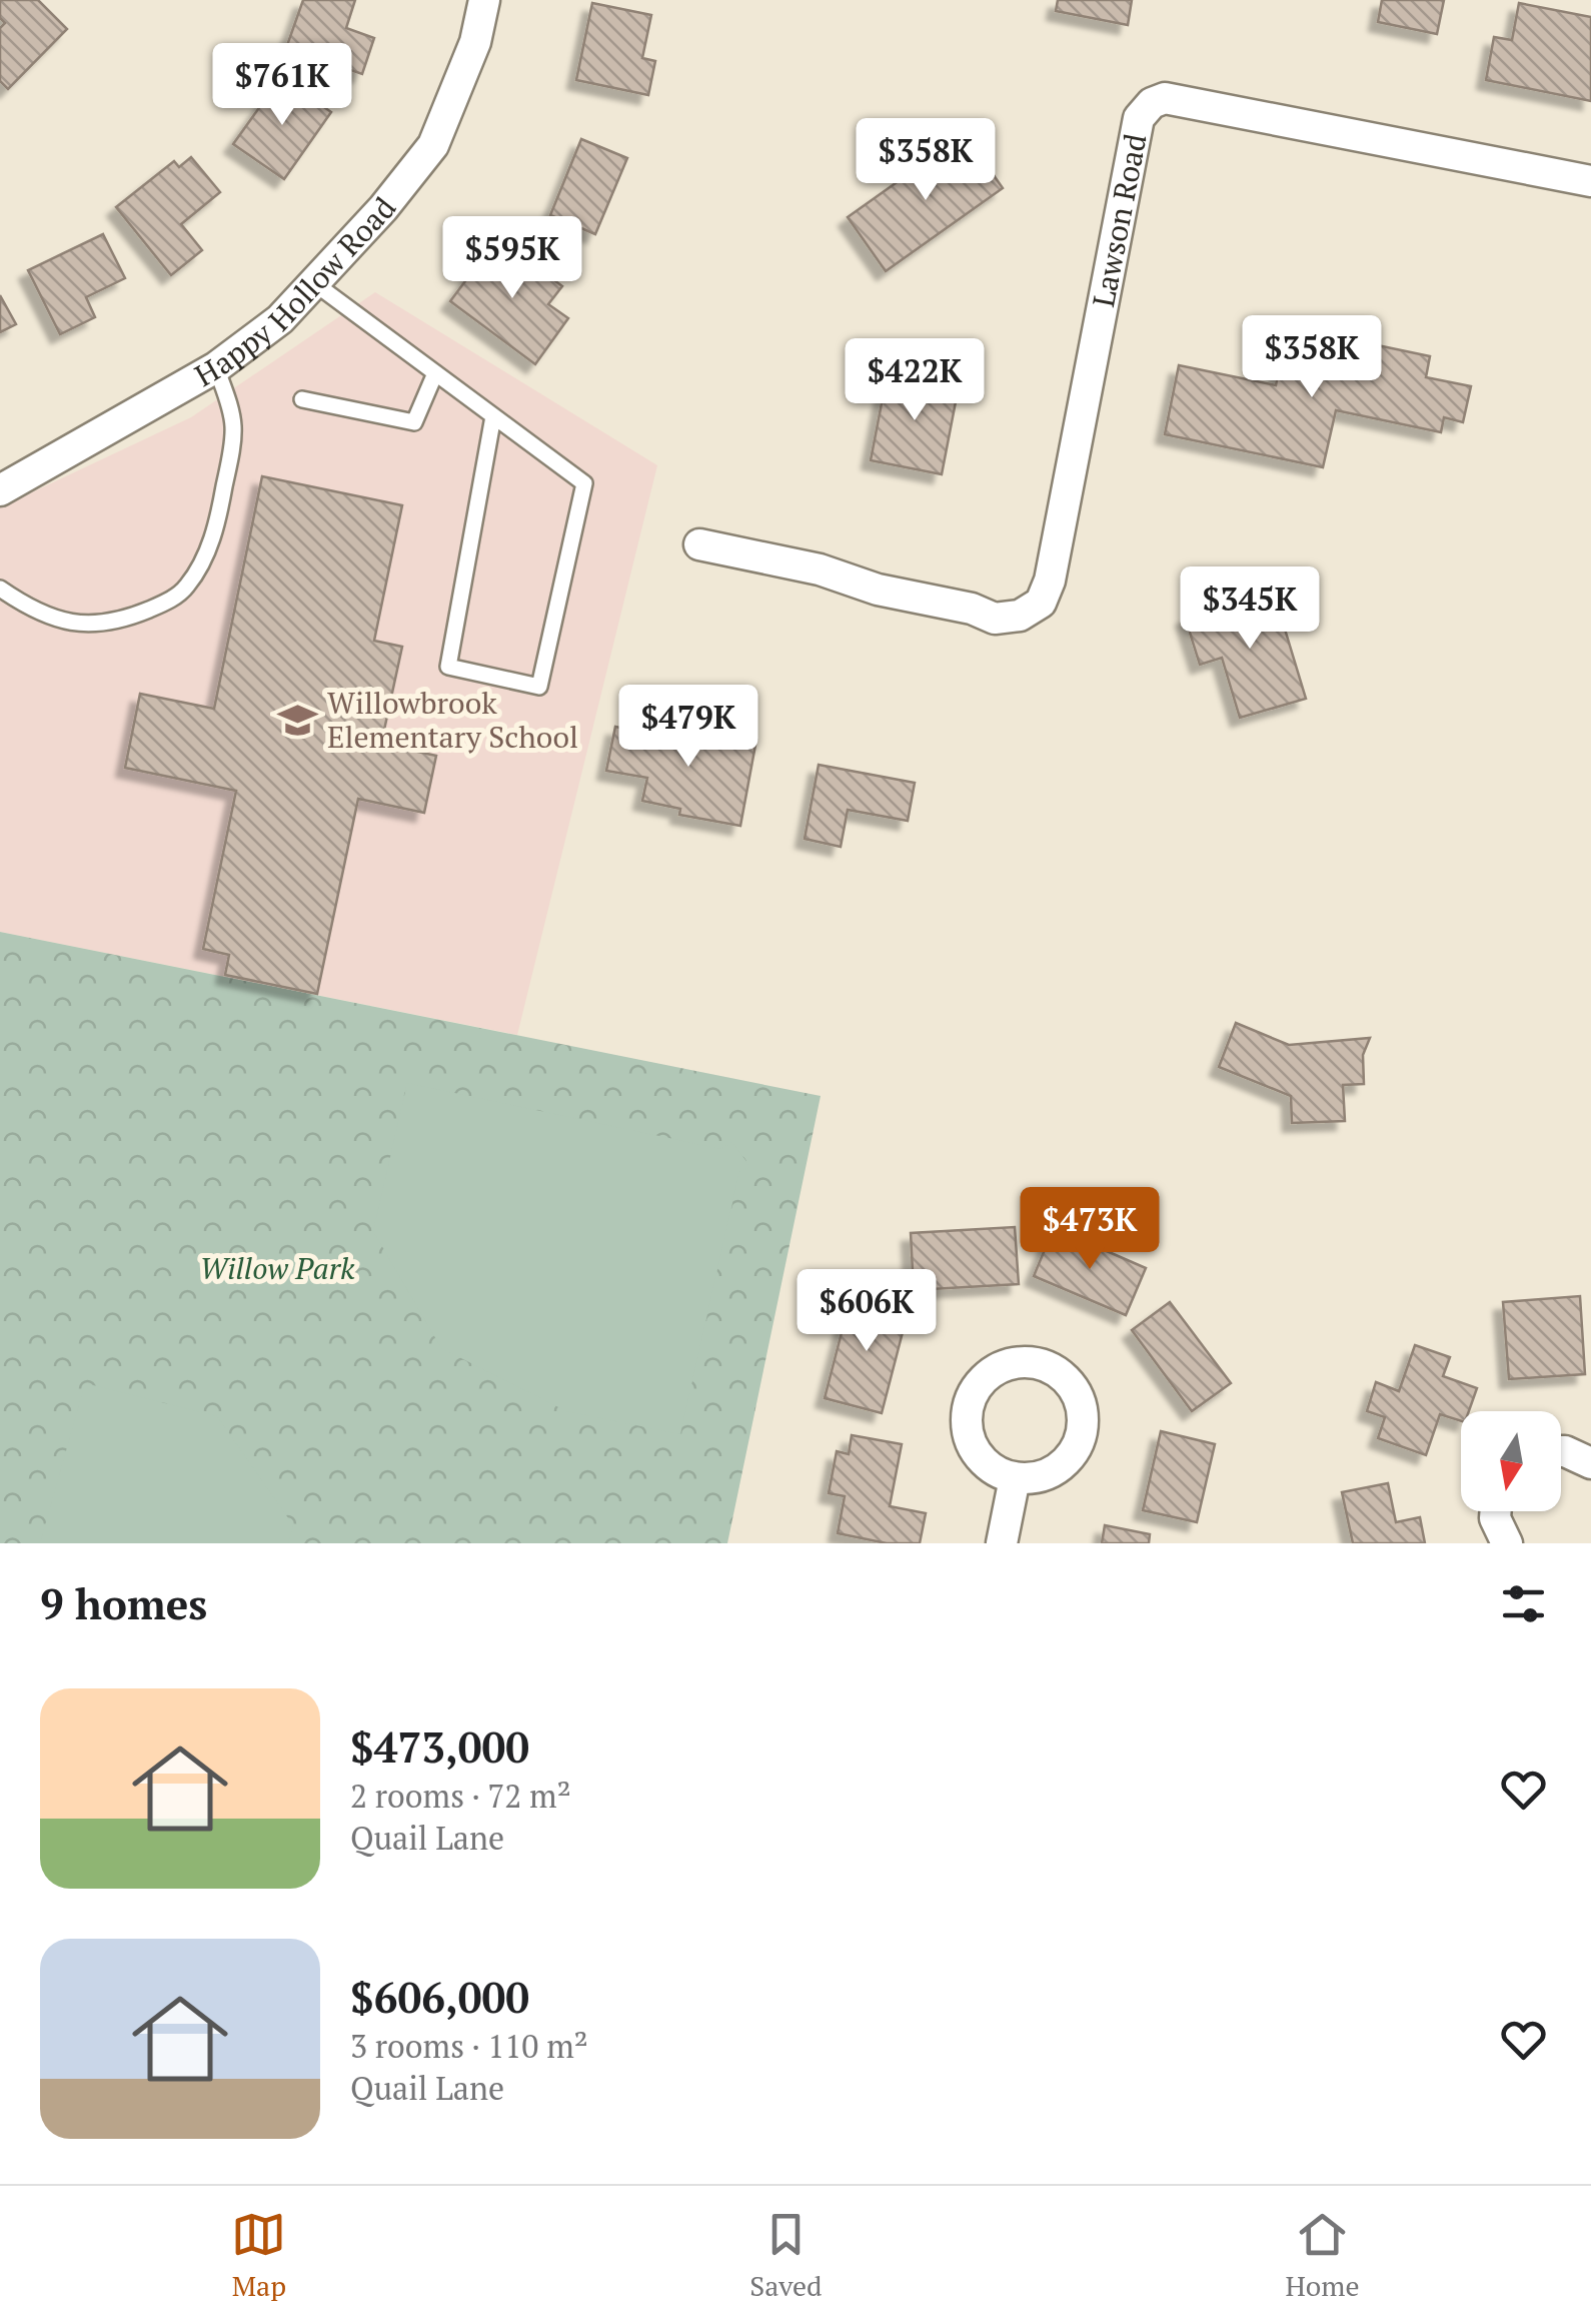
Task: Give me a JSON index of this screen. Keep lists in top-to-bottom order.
{
  "streets": {
    "street": ["Lawson Road", "Happy Hollow Road"]
  },
  "parks": ["Willow Park"],
  "places": {
    "school or university": ["Willowbrook Elementary School"]
  },
  "north": "bottom",
  "page": {
    "price": [
      "$761K",
      "$358K",
      "$595K",
      "$358K",
      "$422K",
      "$345K",
      "$479K",
      "$473K",
      "$606K"
    ],
    "heading": "9 homes",
    "list": [
      {
        "name": "$473,000",
        "note": "2 rooms · 72 m² · Quail Lane"
      },
      {
        "name": "$606,000",
        "note": "3 rooms · 110 m² · Quail Lane"
      }
    ],
    "tabs": ["Map", "Saved", "Home"]
  }
}
